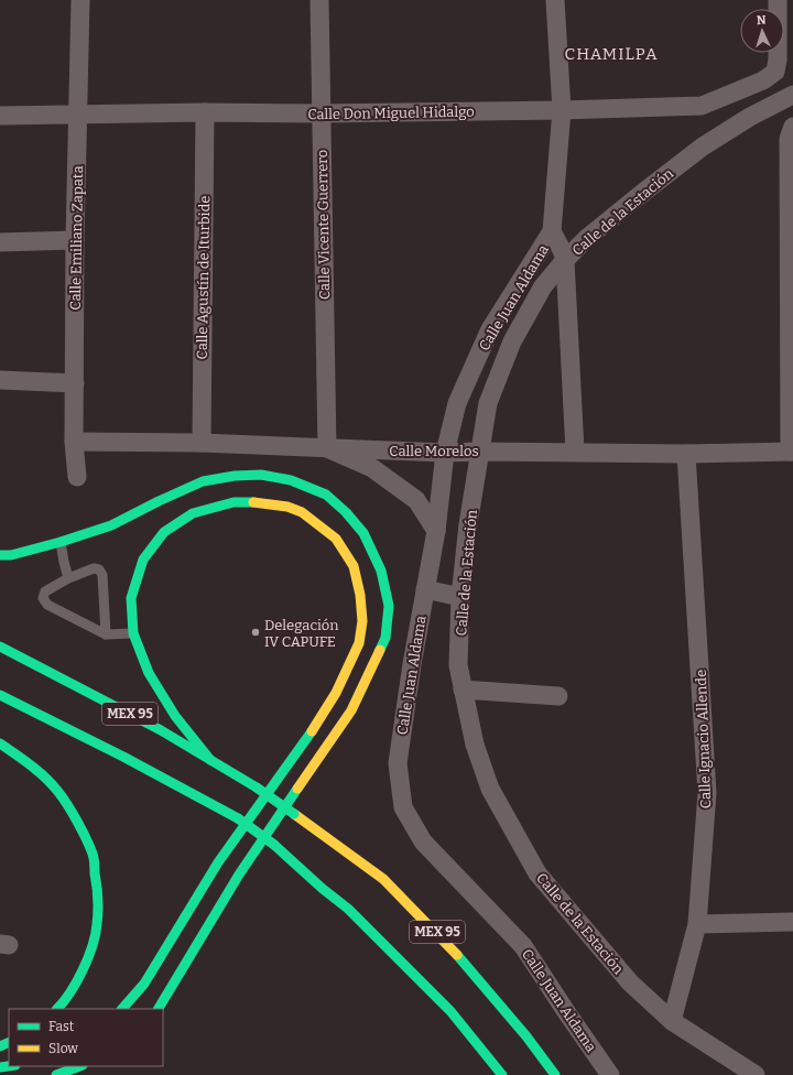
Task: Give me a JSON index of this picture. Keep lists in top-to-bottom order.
{
  "streets": {
    "highway": ["MEX 95"],
    "street": [
      "Calle Don Miguel Hidalgo",
      "Calle de la Estación",
      "Calle Vicente Guerrero",
      "Calle Emiliano Zapata",
      "Calle Agustín de Iturbide",
      "Calle Juan Aldama",
      "Calle Morelos",
      "Calle Ignacio Allende"
    ]
  },
  "crossings": [
    ["Calle Don Miguel Hidalgo", "Calle Vicente Guerrero"],
    ["Calle Don Miguel Hidalgo", "Calle Emiliano Zapata"],
    ["Calle Don Miguel Hidalgo", "Calle Agustín de Iturbide"],
    ["Calle Don Miguel Hidalgo", "Calle Juan Aldama"],
    ["Calle de la Estación", "Calle Juan Aldama"],
    ["Calle de la Estación", "Calle Morelos"],
    ["Calle de la Estación", "Calle Ignacio Allende"],
    ["Calle Vicente Guerrero", "Calle Morelos"],
    ["Calle Emiliano Zapata", "Calle Morelos"],
    ["Calle Agustín de Iturbide", "Calle Morelos"],
    ["Calle Juan Aldama", "Calle Morelos"],
    ["Calle Morelos", "Calle Ignacio Allende"]
  ],
  "districts": ["CHAMILPA"],
  "places": ["Delegación IV CAPUFE"],
  "legend": ["Fast", "Slow"],
  "north": "top"
}
